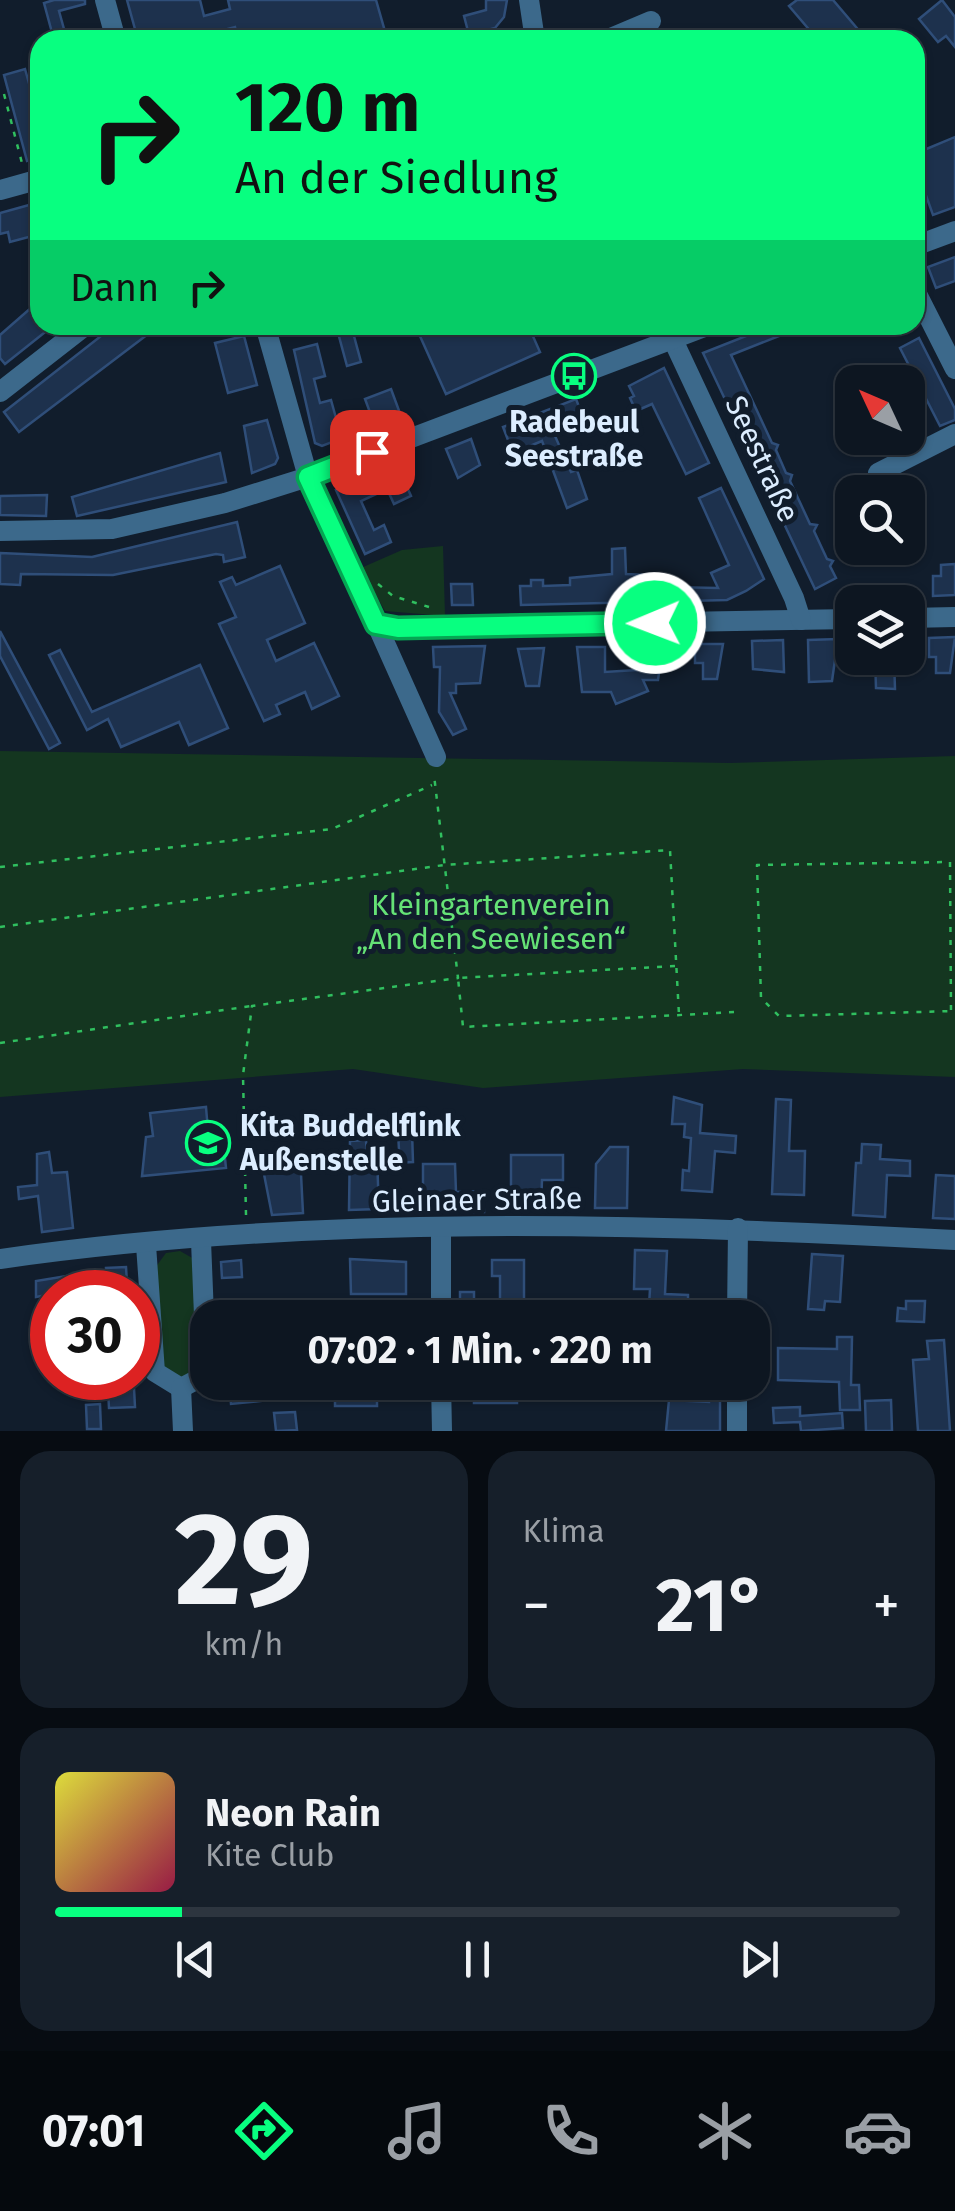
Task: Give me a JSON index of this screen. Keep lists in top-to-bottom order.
{
  "streets": {
    "street": ["Seestraße", "Gleinaer Straße"]
  },
  "parks": ["Kleingartenverein „An den Seewiesen“"],
  "places": {
    "bus stop": ["Radebeul Seestraße"],
    "school or university": ["Kita Buddelflink Außenstelle"]
  },
  "north": "top left",
  "page": {
    "turn": ["120 m", "An der Siedlung"],
    "then": "Dann",
    "limit": "30",
    "trip": "07:02 · 1 Min. · 220 m",
    "tile": [
      ["29", "km/h"],
      "Klima"
    ],
    "heat": ["−", "21°", "+"],
    "song": ["Neon Rain", "Kite Club"],
    "tabs": "07:01"
  }
}
